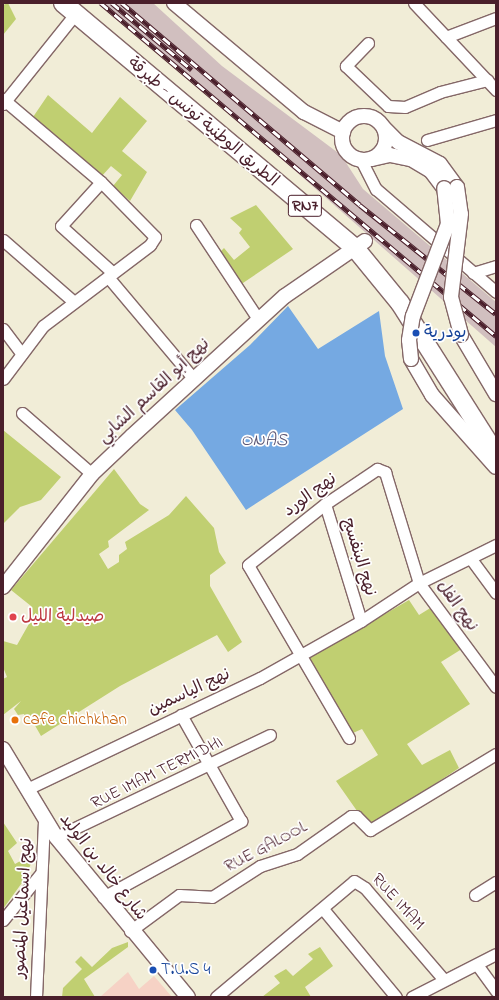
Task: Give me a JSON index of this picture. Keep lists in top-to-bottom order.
{
  "streets": {
    "main road": ["الطريق الوطنية تونس - طبرقة", "RN7"],
    "street": [
      "نهج أبو القاسم الشابي",
      "نهج الورد",
      "نهج البنفسج",
      "نهج الفل",
      "نهج الياسمين",
      "RUE IMAM TERMIDHI",
      "RUE GALOOL",
      "شارع خالد بن الوليد",
      "RUE IMAM",
      "نهج اسماعيل المنصور"
    ]
  },
  "crossings": [
    ["الطريق الوطنية تونس - طبرقة", "نهج أبو القاسم الشابي"],
    ["نهج الورد", "نهج البنفسج"],
    ["نهج الورد", "نهج الفل"],
    ["نهج الورد", "نهج الياسمين"],
    ["نهج البنفسج", "نهج الياسمين"],
    ["نهج الفل", "نهج الياسمين"],
    ["نهج الياسمين", "شارع خالد بن الوليد"],
    ["RUE IMAM TERMIDHI", "شارع خالد بن الوليد"],
    ["RUE GALOOL", "شارع خالد بن الوليد"],
    ["شارع خالد بن الوليد", "نهج اسماعيل المنصور"]
  ],
  "water": ["ONAS"],
  "places": [
    "بودرية",
    "صيدلية الليل",
    "cafe chichkhan",
    "T.U.S 4"
  ]
}
